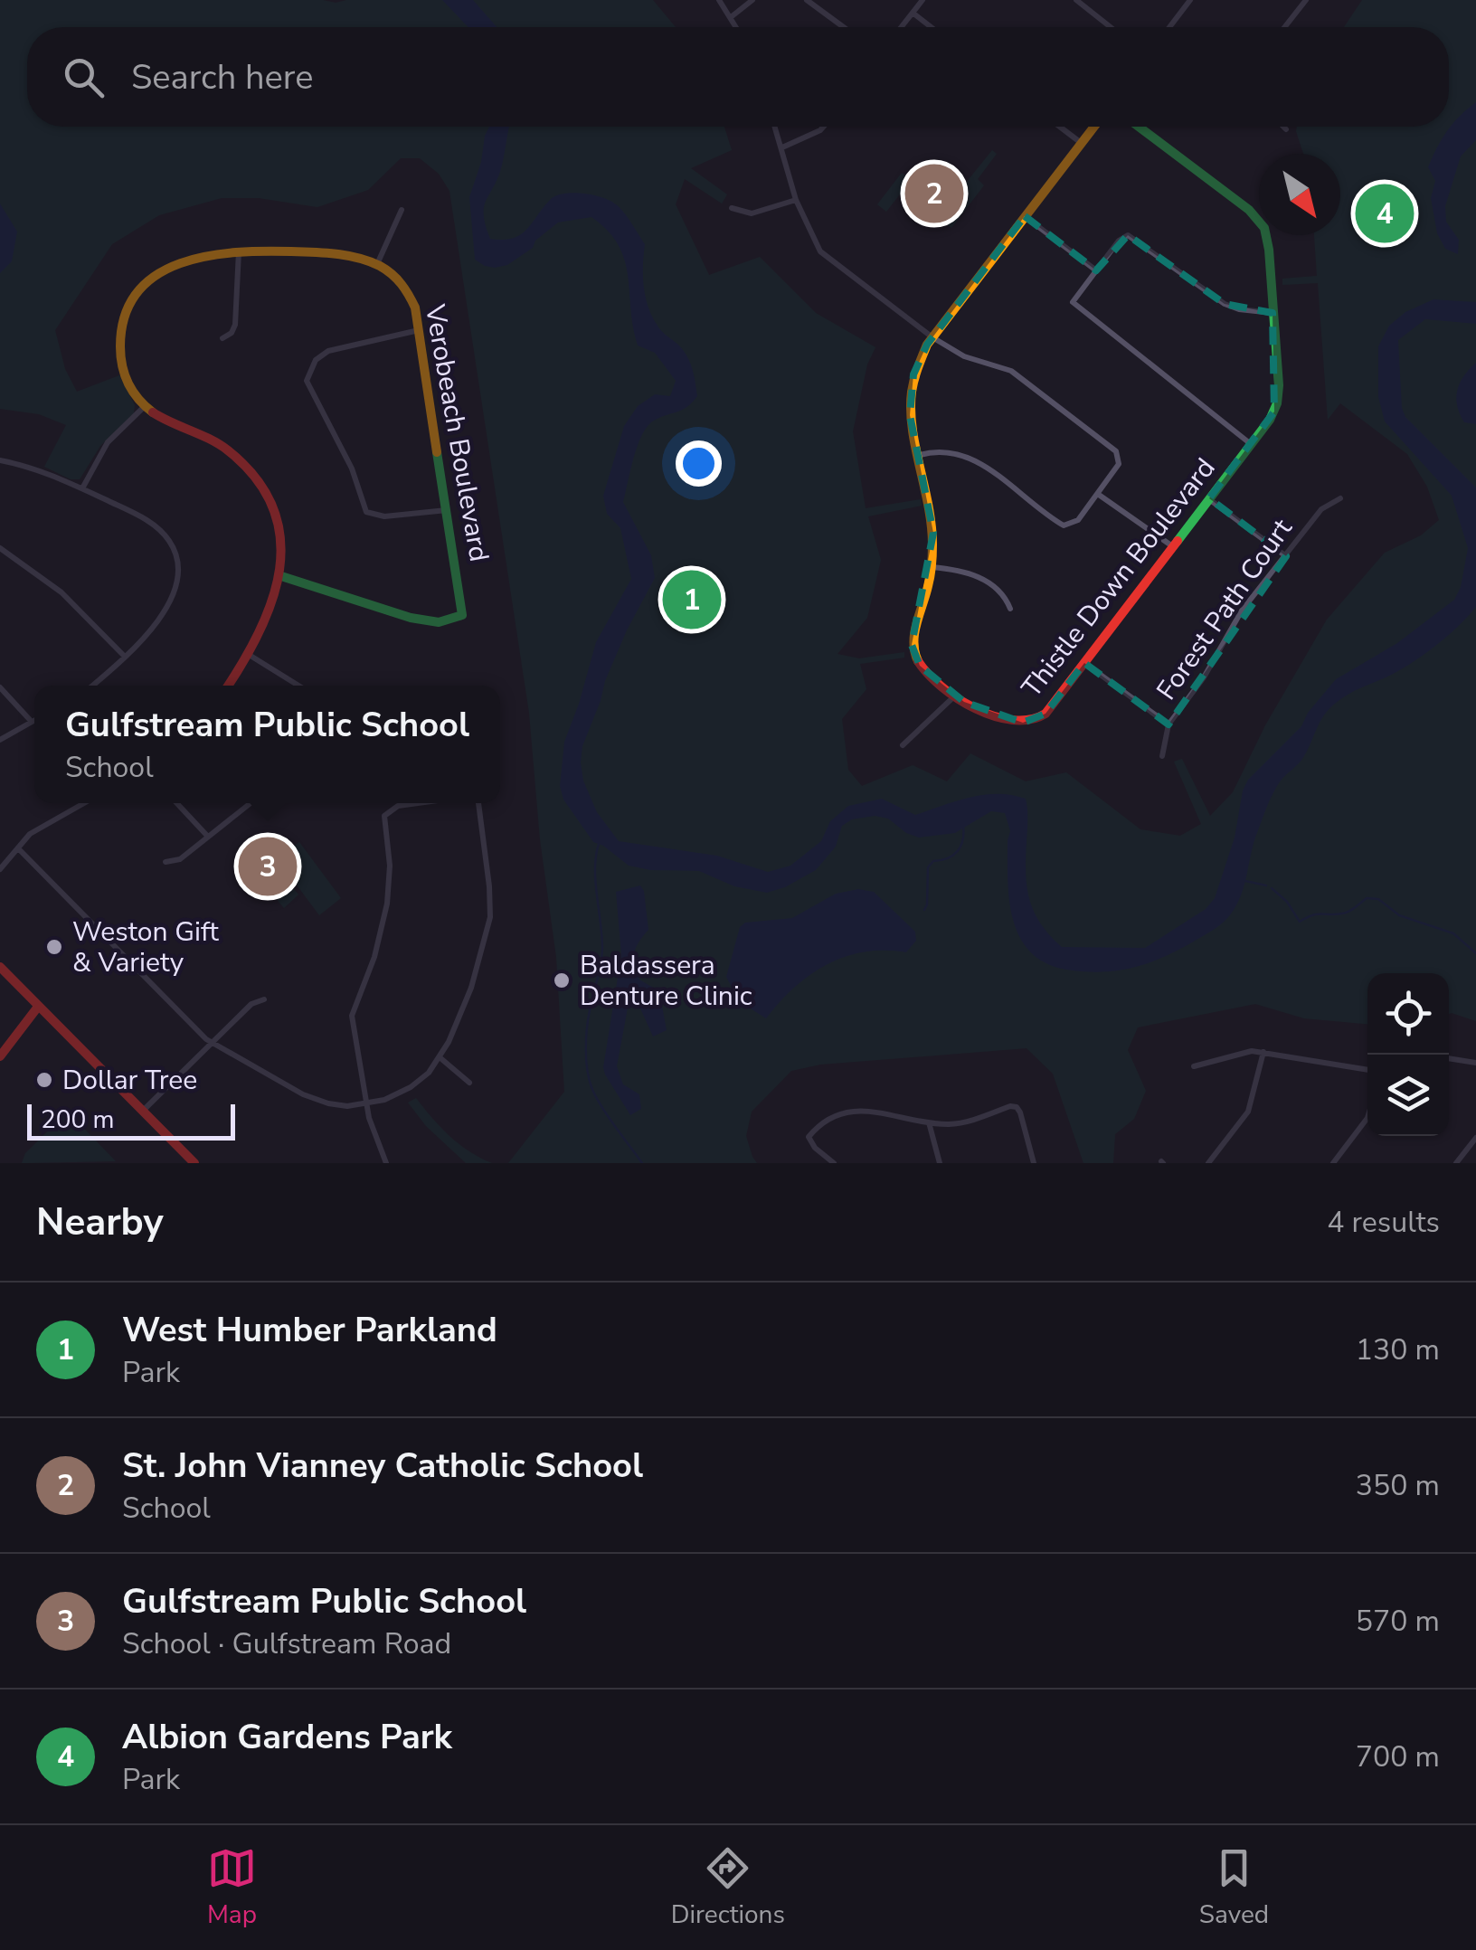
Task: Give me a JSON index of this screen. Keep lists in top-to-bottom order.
{
  "streets": {
    "street": ["Verobeach Boulevard", "Thistle Down Boulevard", "Forest Path Court"]
  },
  "places": ["Weston Gift & Variety", "Baldassera Denture Clinic", "Dollar Tree"],
  "scale_bar": "200 m",
  "north": "bottom right",
  "page": {
    "search": "Search here",
    "pins": [
      "2",
      "4",
      "1",
      "3"
    ],
    "popup": ["Gulfstream Public School", "School"],
    "scale": "200 m",
    "heading": ["Nearby", "4 results"],
    "list": [
      {
        "mark": "1",
        "name": "West Humber Parkland",
        "note": "Park",
        "value": "130 m"
      },
      {
        "mark": "2",
        "name": "St. John Vianney Catholic School",
        "note": "School",
        "value": "350 m"
      },
      {
        "mark": "3",
        "name": "Gulfstream Public School",
        "note": "School · Gulfstream Road",
        "value": "570 m"
      },
      {
        "mark": "4",
        "name": "Albion Gardens Park",
        "note": "Park",
        "value": "700 m"
      }
    ],
    "nav": ["Map", "Directions", "Saved"]
  }
}
